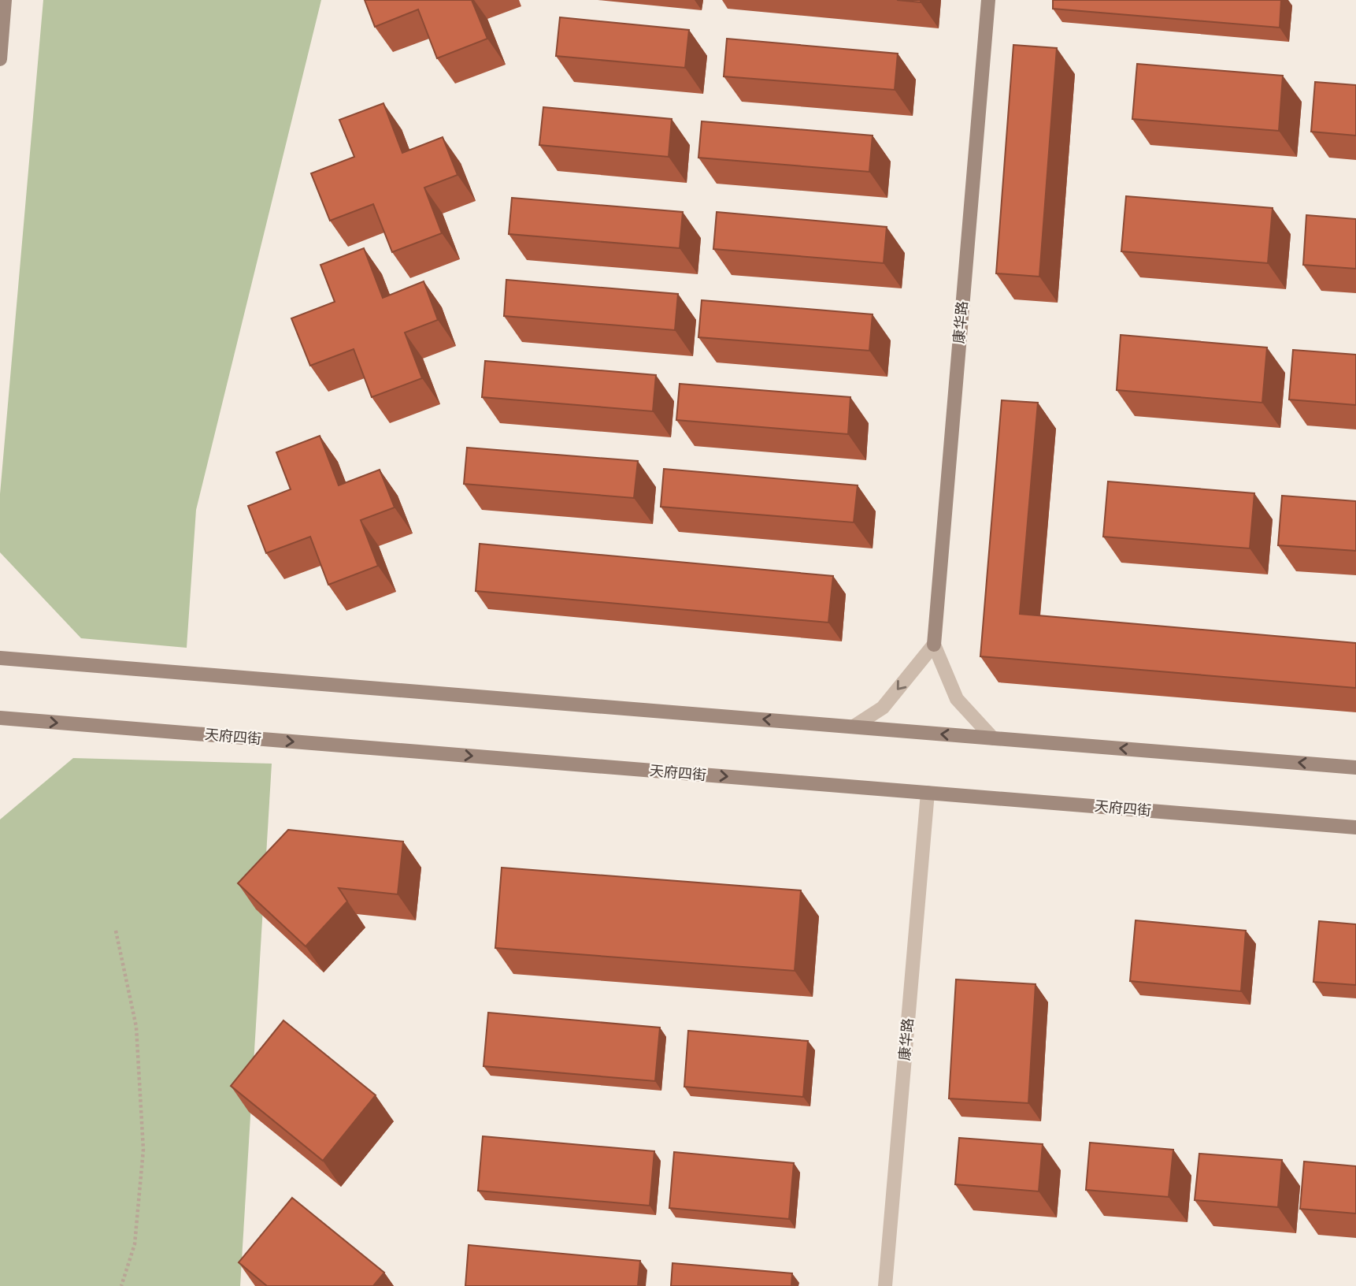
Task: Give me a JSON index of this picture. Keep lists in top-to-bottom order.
{
  "streets": {
    "main road": ["康华路", "天府四街"]
  },
  "crossings": [
    ["康华路", "天府四街"]
  ]
}
